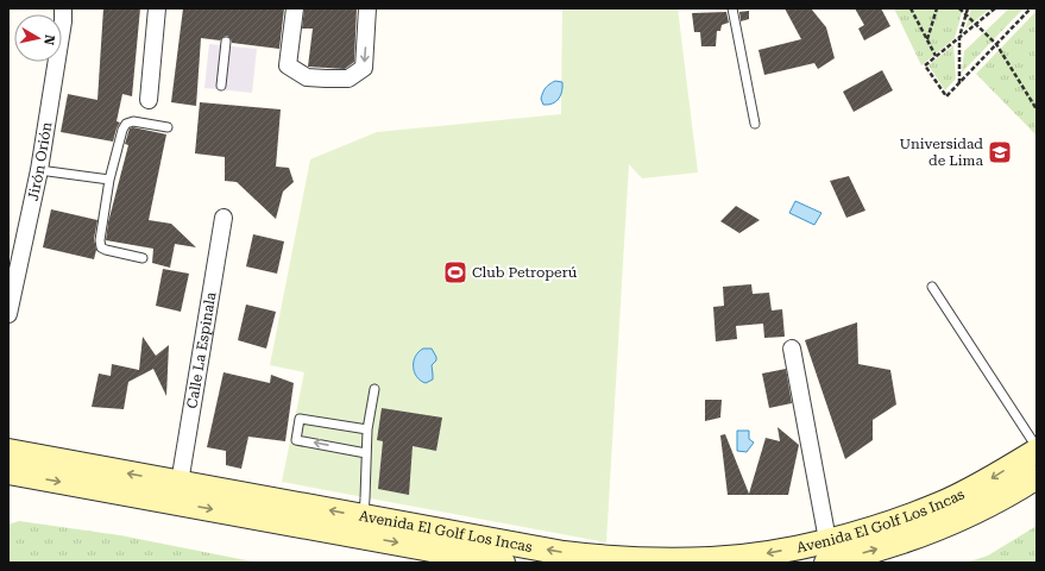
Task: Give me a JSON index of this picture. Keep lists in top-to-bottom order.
{
  "streets": {
    "street": ["Jirón Orión", "Calle La Espinala", "Avenida El Golf Los Incas"]
  },
  "crossings": [
    ["Calle La Espinala", "Avenida El Golf Los Incas"]
  ],
  "places": {
    "school or university": ["Universidad de Lima"],
    "sports": ["Club Petroperú"]
  },
  "north": "right"
}
